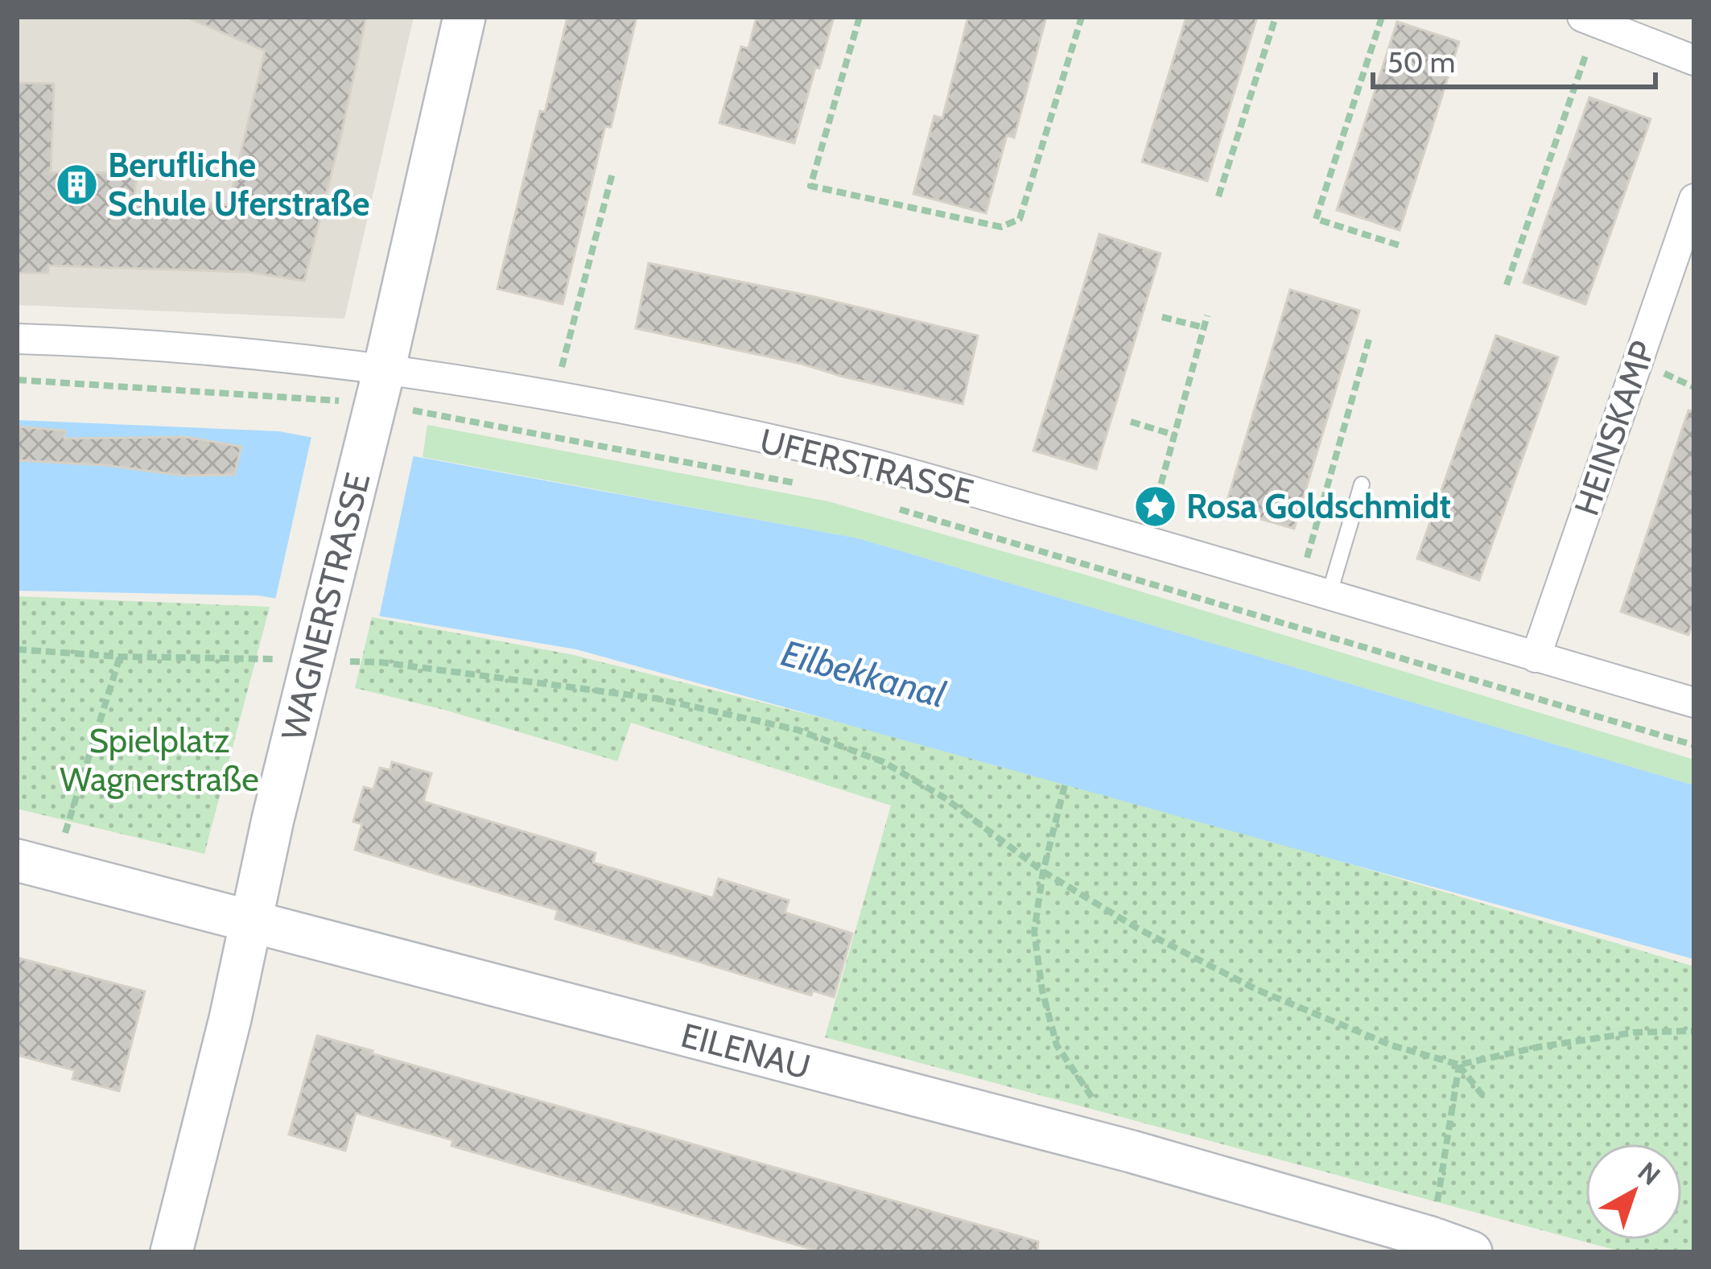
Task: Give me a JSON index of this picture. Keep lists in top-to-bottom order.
{
  "streets": {
    "street": [
      "HEINSKAMP",
      "UFERSTRASSE",
      "WAGNERSTRASSE",
      "EILENAU"
    ]
  },
  "crossings": [
    ["HEINSKAMP", "UFERSTRASSE"],
    ["UFERSTRASSE", "WAGNERSTRASSE"],
    ["WAGNERSTRASSE", "EILENAU"]
  ],
  "water": ["Eilbekkanal"],
  "parks": ["Spielplatz Wagnerstraße"],
  "places": {
    "building": ["Berufliche Schule Uferstraße"],
    "place": ["Rosa Goldschmidt"]
  },
  "scale_bar": "50 m",
  "north": "top right"
}
